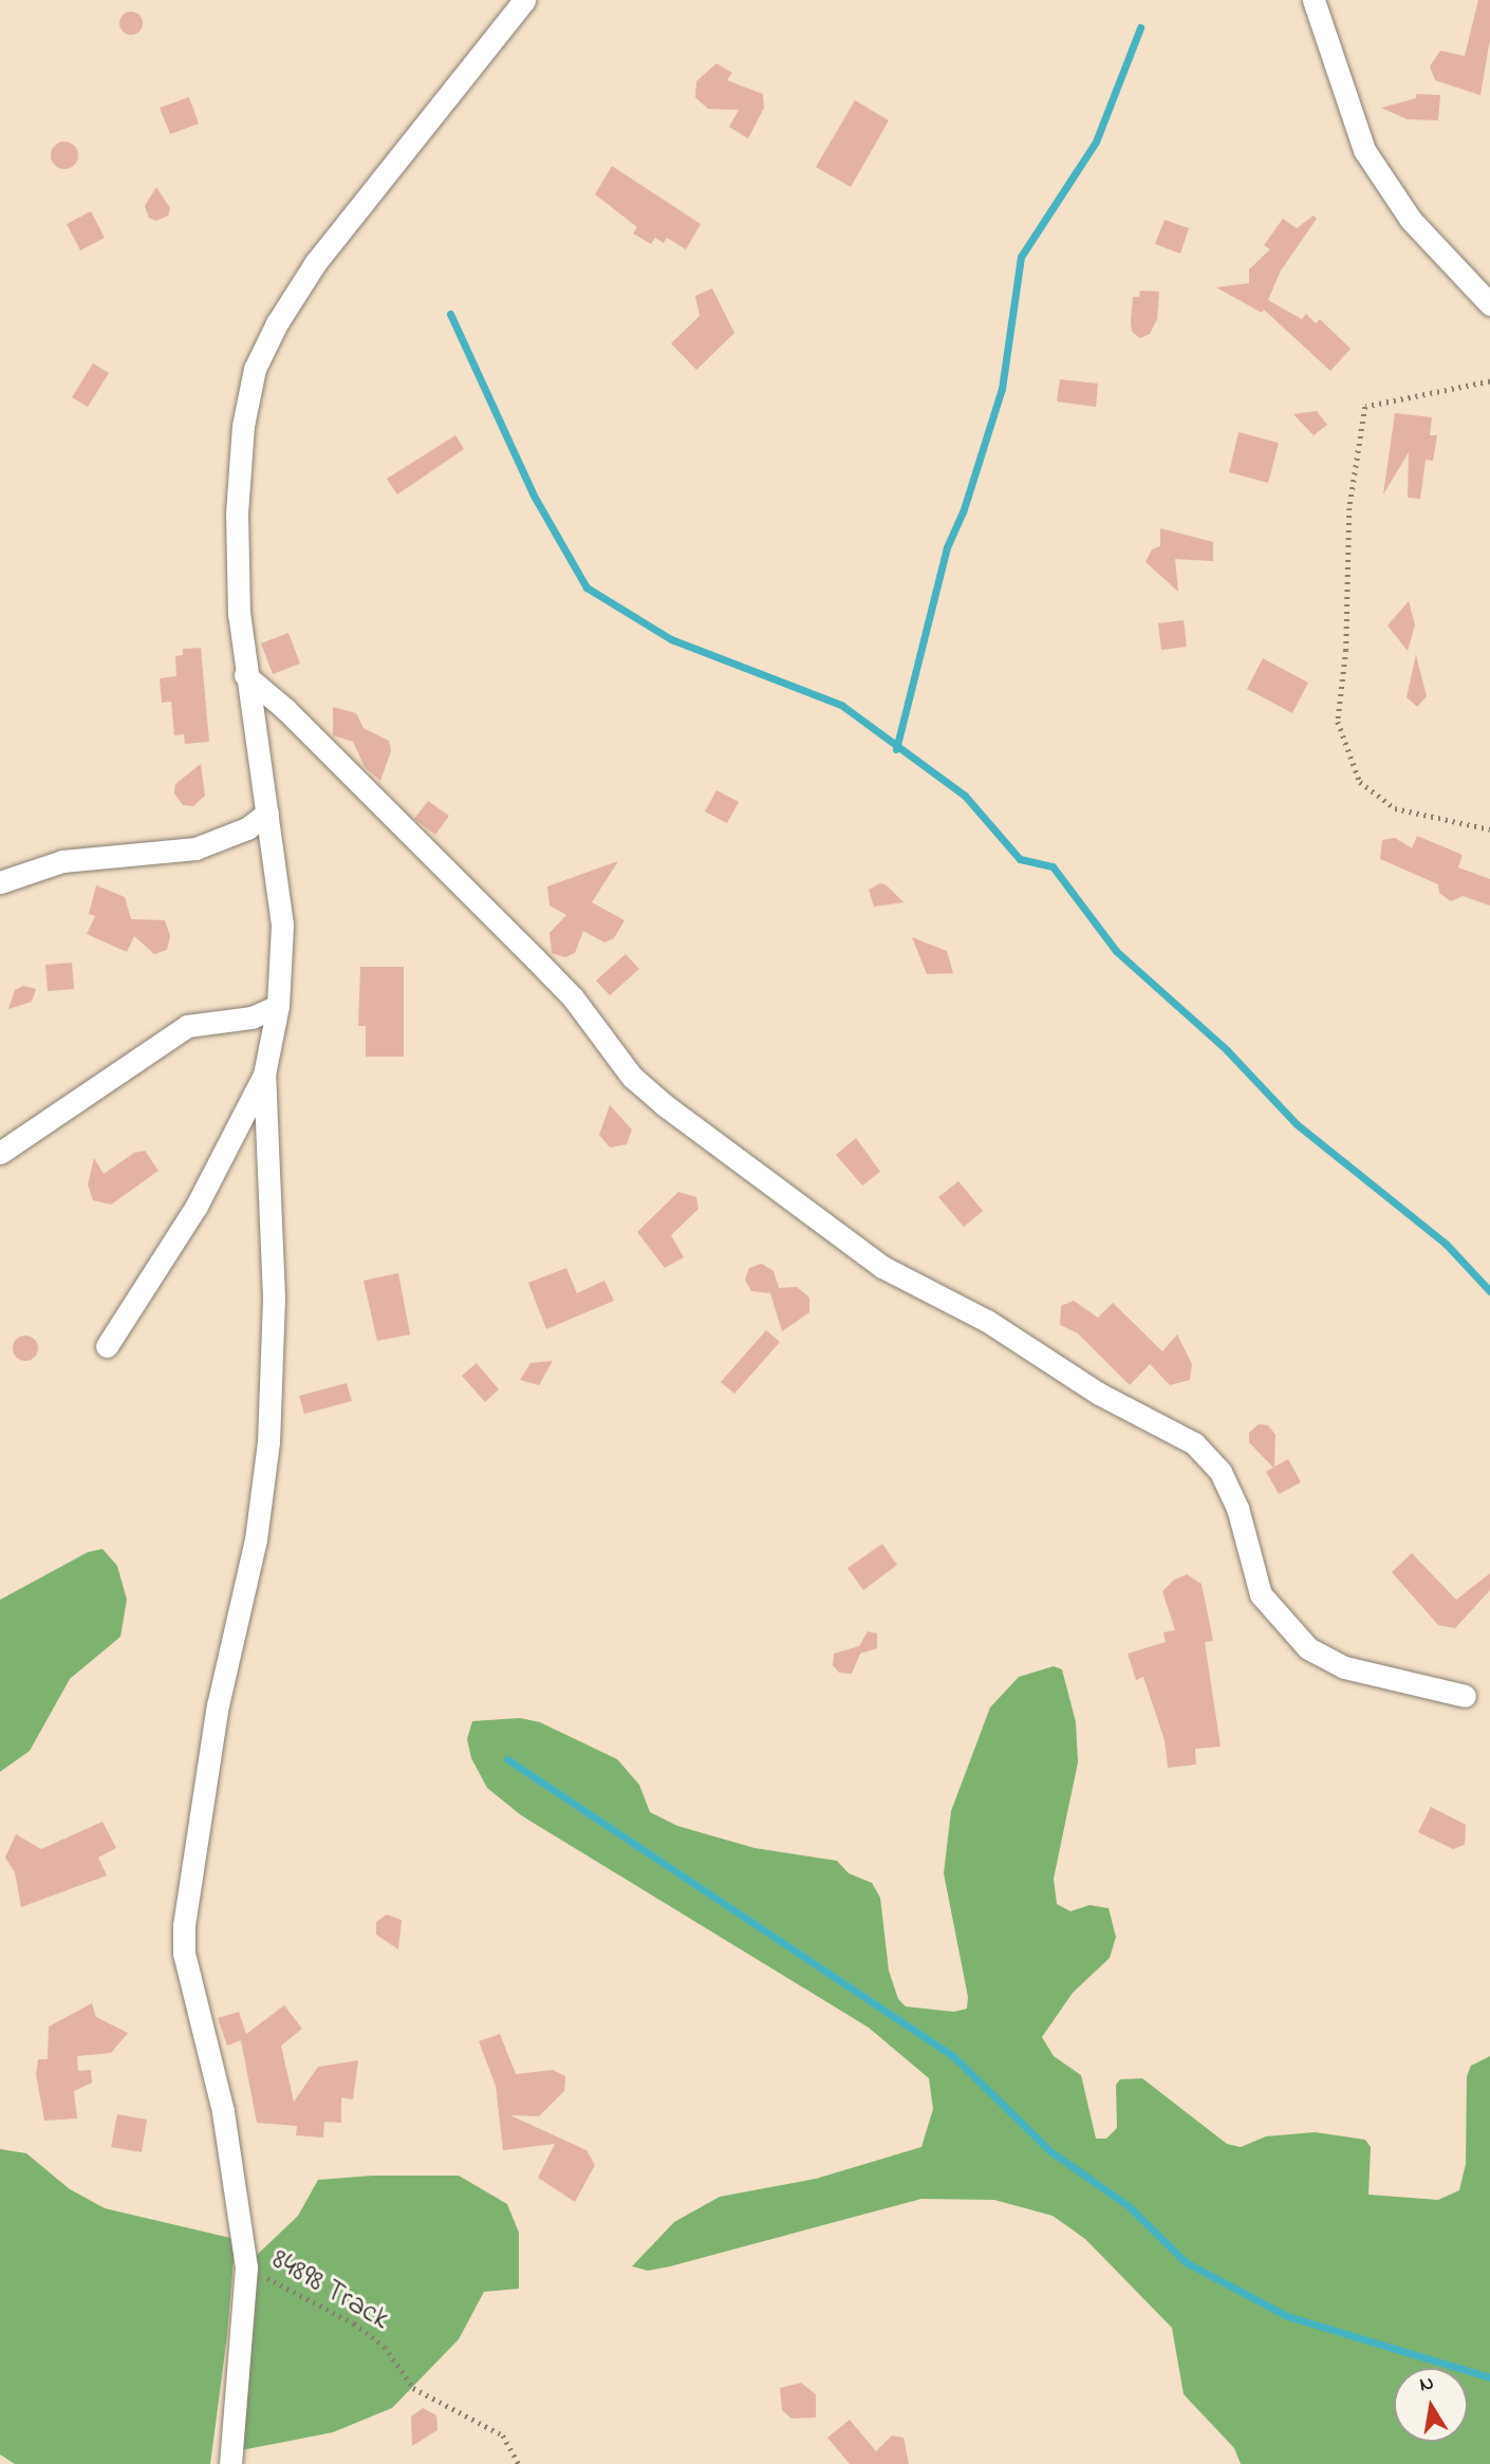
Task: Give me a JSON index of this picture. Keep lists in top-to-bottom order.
{
  "streets": {
    "path": ["84898 Track"]
  },
  "north": "top"
}
